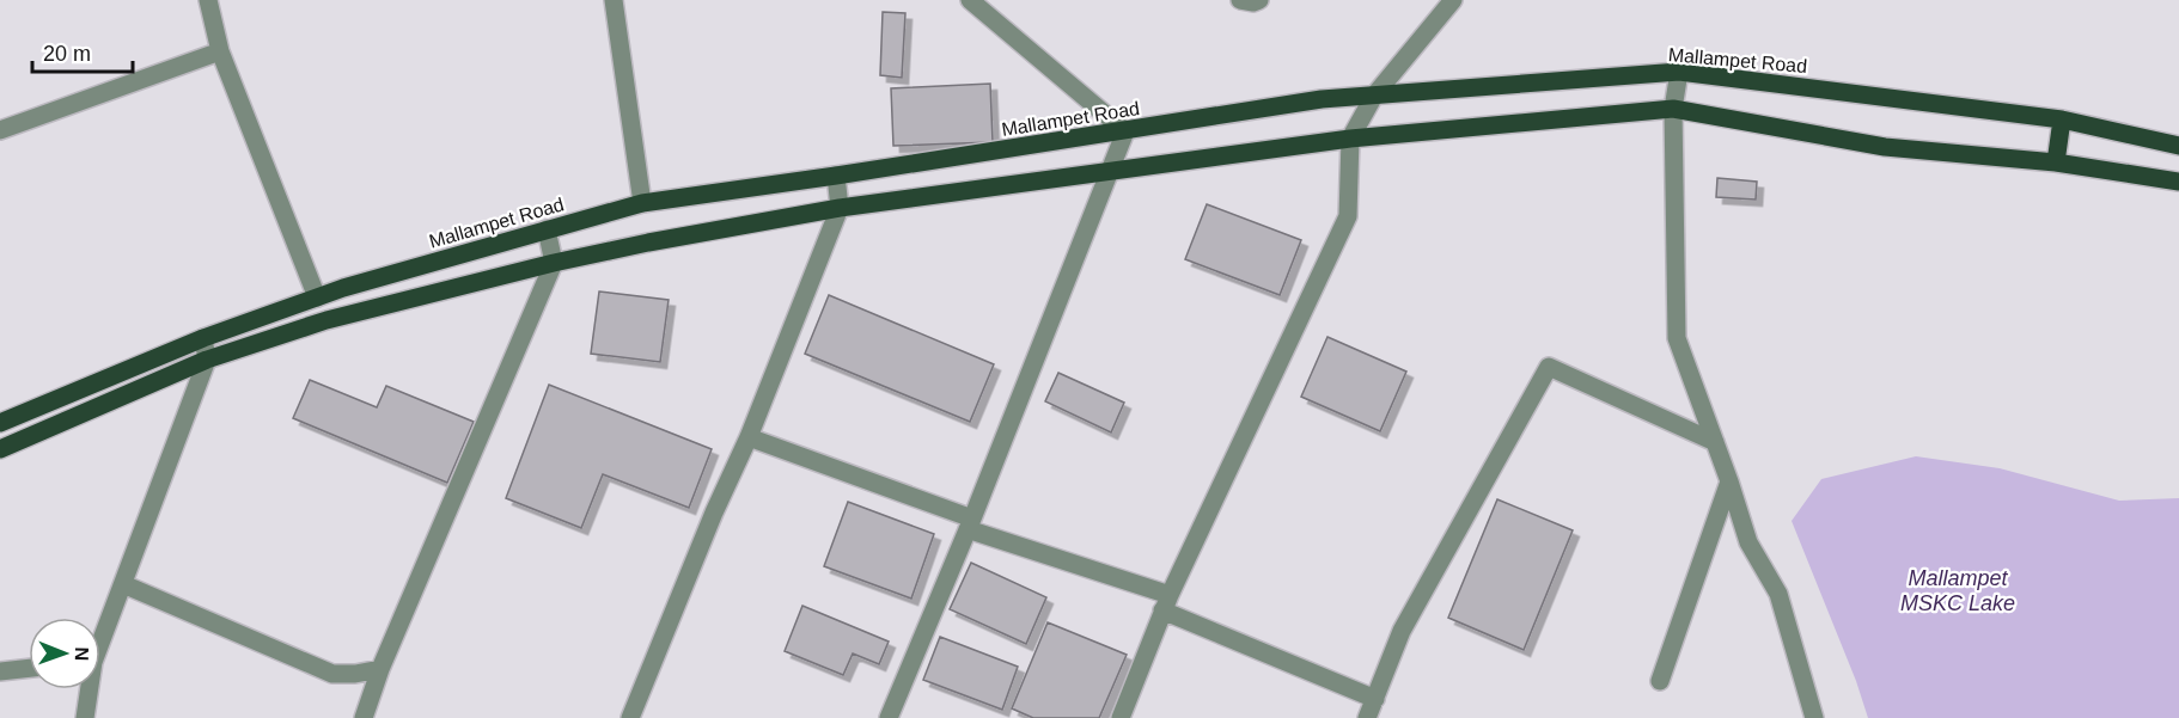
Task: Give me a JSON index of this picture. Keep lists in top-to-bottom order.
{
  "streets": {
    "main road": ["Mallampet Road"]
  },
  "water": ["Mallampet MSKC Lake"],
  "scale_bar": "20 m",
  "north": "right"
}
